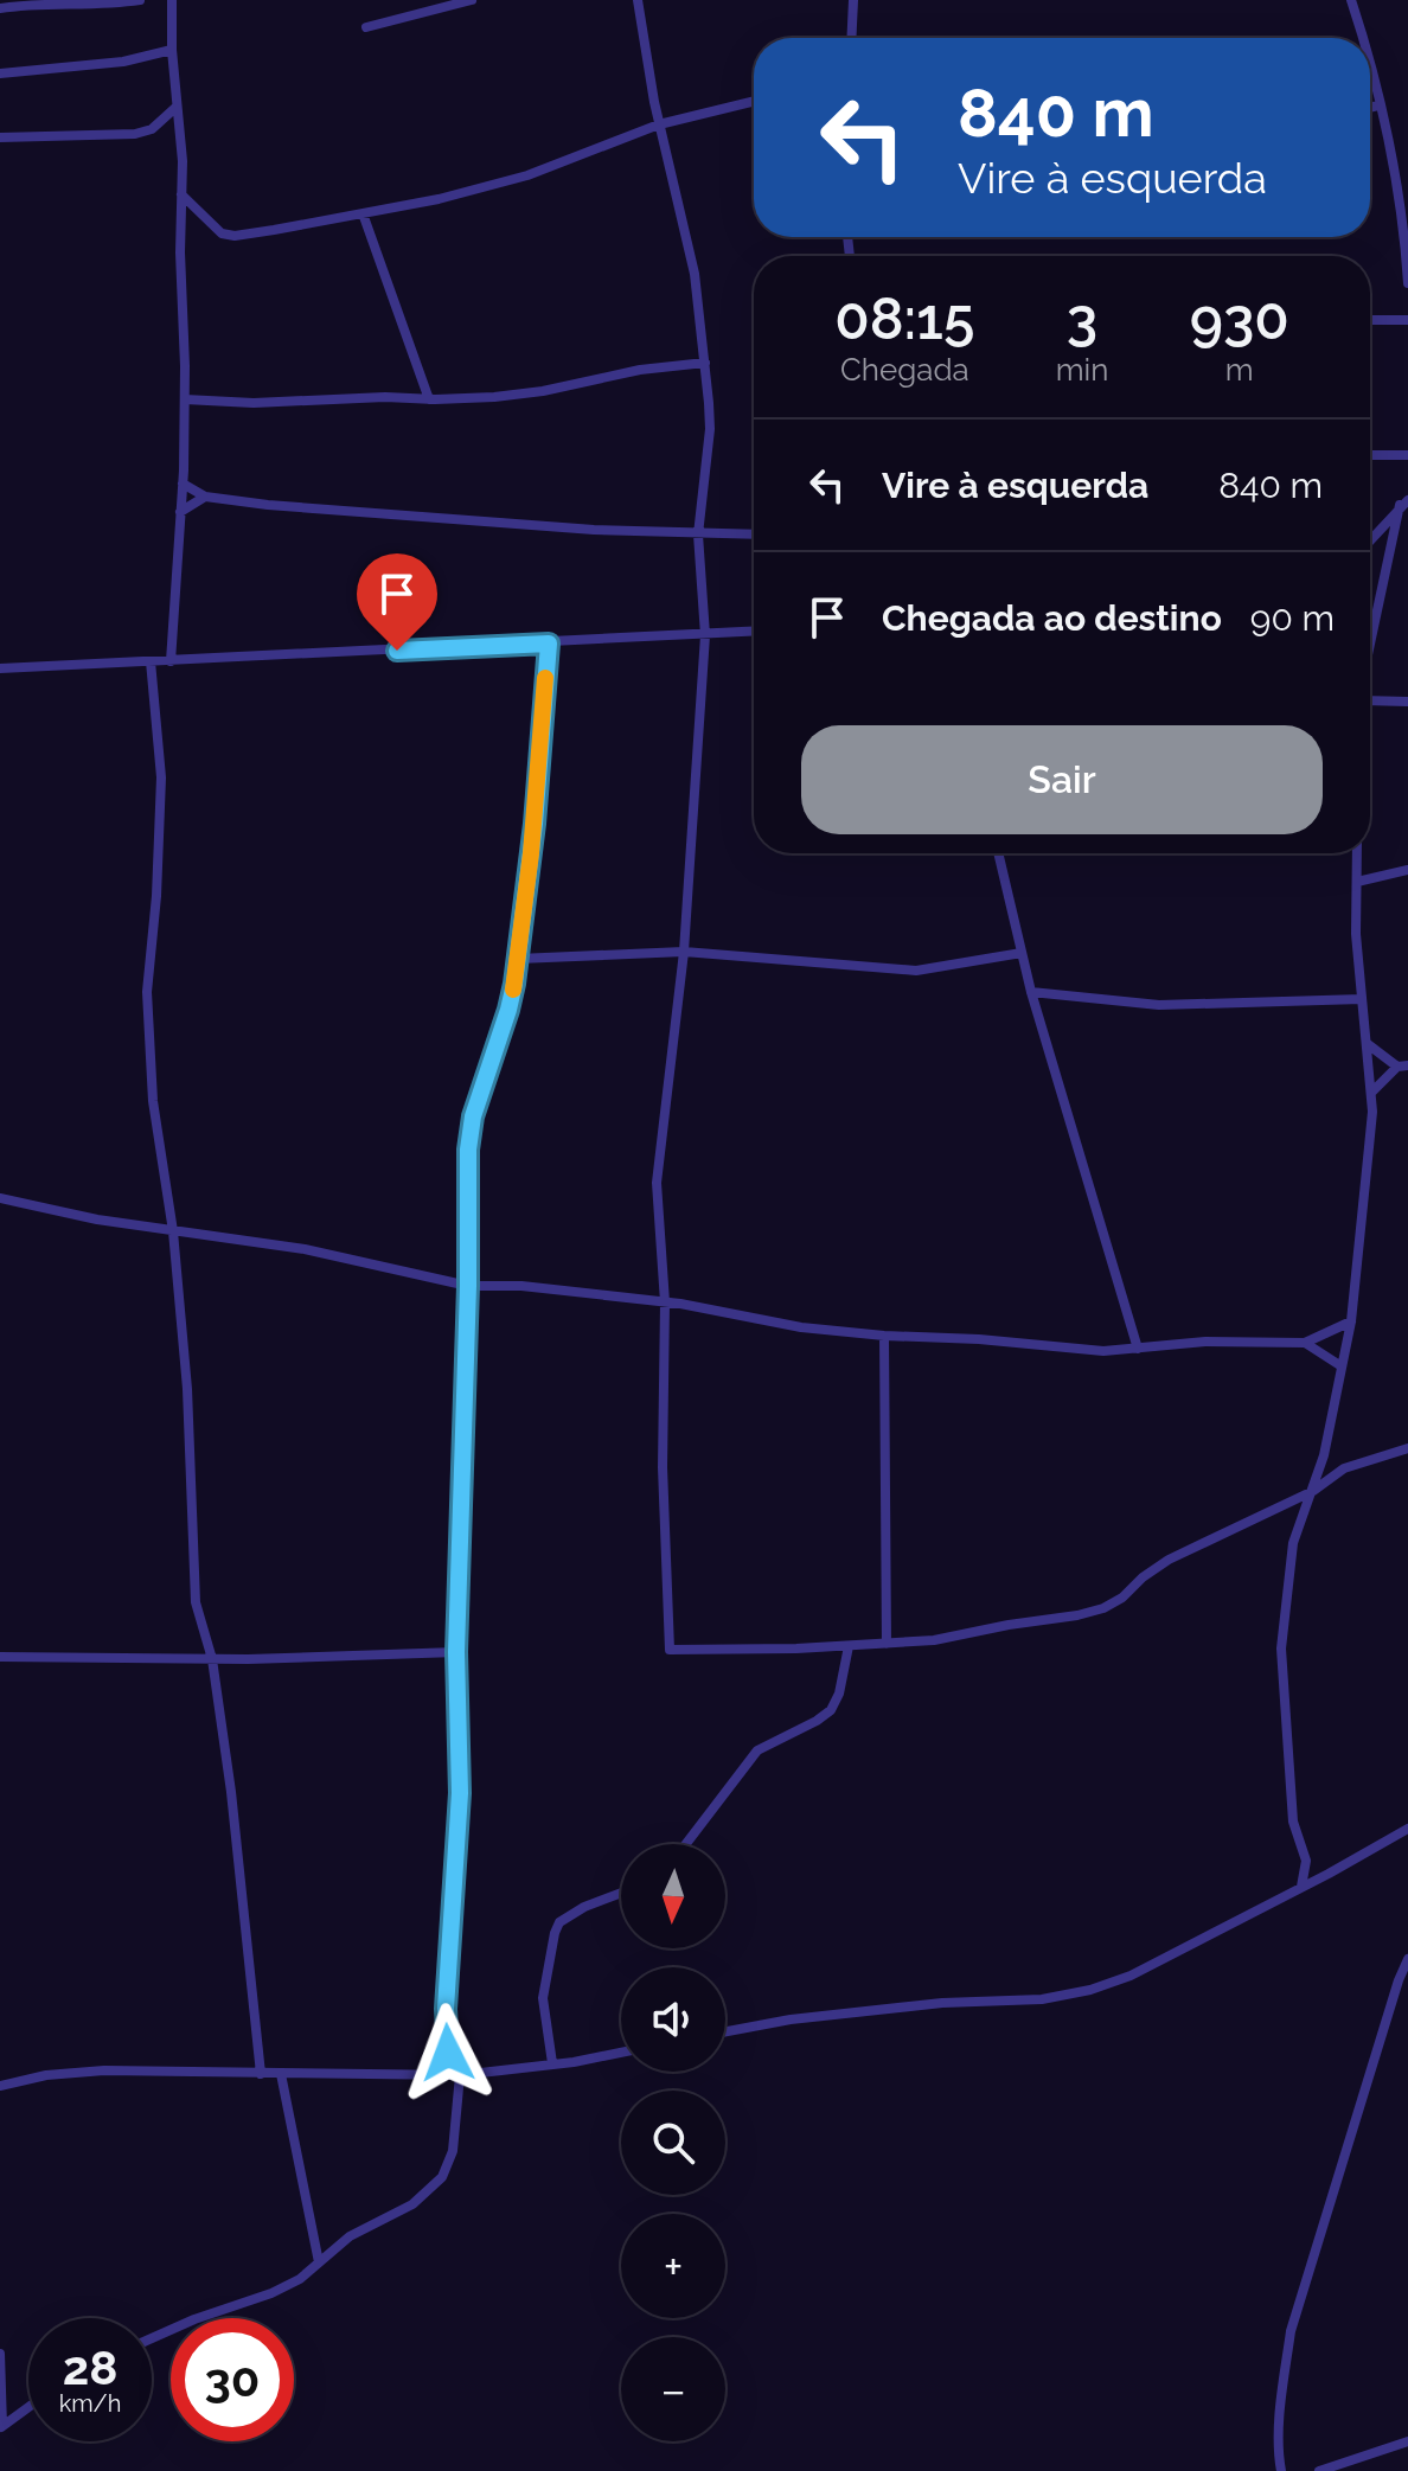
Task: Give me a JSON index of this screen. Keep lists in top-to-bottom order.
{
  "north": "bottom",
  "page": {
    "turn": ["840 m", "Vire à esquerda"],
    "eta": [
      "08:15",
      "Chegada",
      "3",
      "min",
      "930",
      "m"
    ],
    "list": [
      {
        "name": "Vire à esquerda",
        "value": "840 m"
      },
      {
        "name": "Chegada ao destino",
        "value": "90 m"
      }
    ],
    "buttons": "Sair",
    "map_buttons": ["+", "−"],
    "speed": "28 km/h",
    "limit": "30"
  }
}
